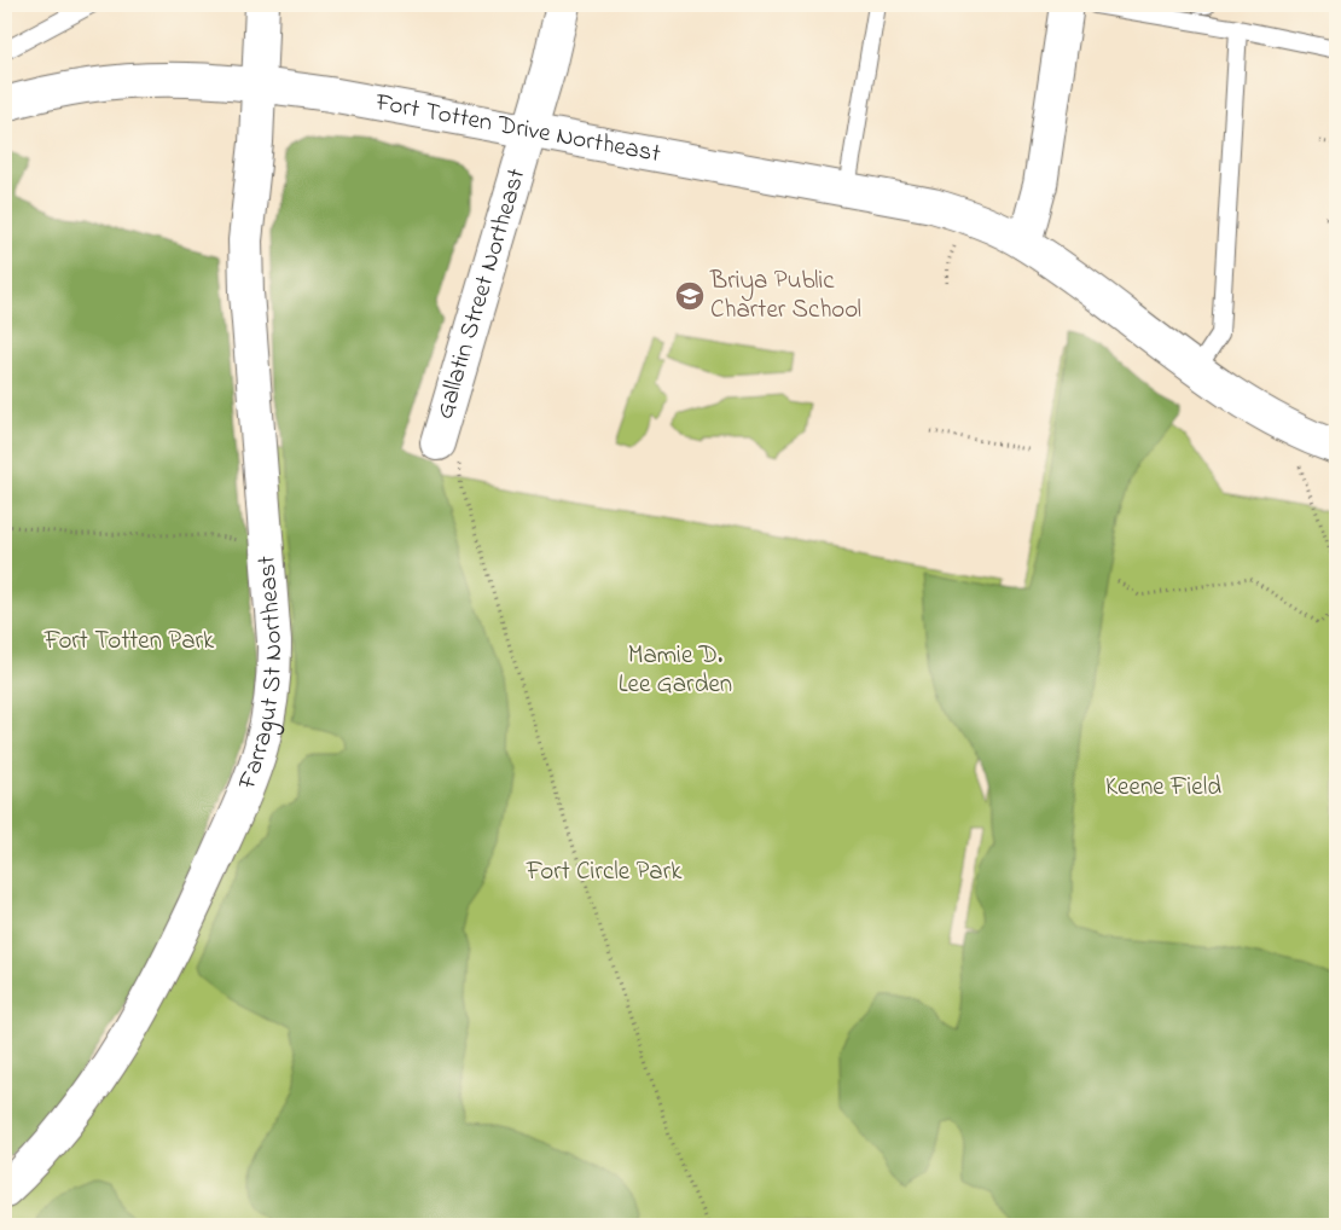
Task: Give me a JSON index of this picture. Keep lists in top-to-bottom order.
{
  "streets": {
    "street": ["Fort Totten Drive Northeast", "Gallatin Street Northeast", "Farragut St Northeast"]
  },
  "crossings": [
    ["Fort Totten Drive Northeast", "Gallatin Street Northeast"],
    ["Fort Totten Drive Northeast", "Farragut St Northeast"]
  ],
  "parks": [
    "Fort Totten Park",
    "Mamie D. Lee Garden",
    "Keene Field",
    "Fort Circle Park"
  ],
  "places": {
    "school or university": ["Briya Public Charter School"]
  }
}
